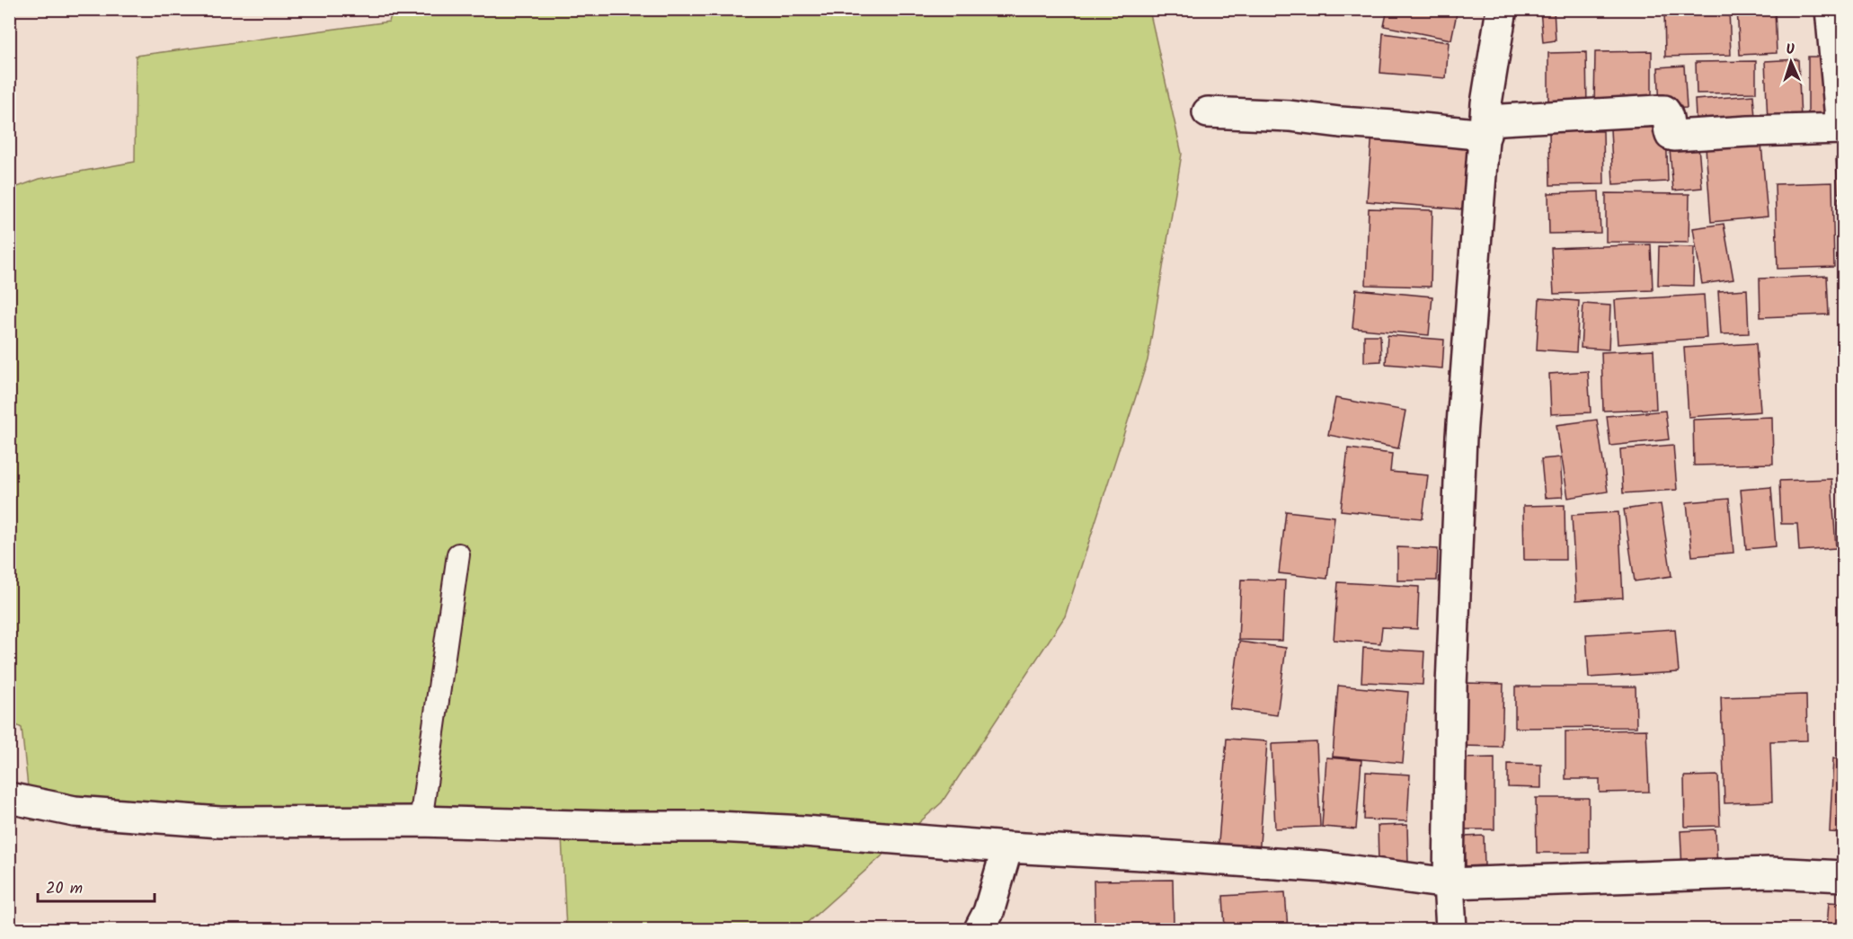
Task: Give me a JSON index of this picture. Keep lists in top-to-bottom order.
{
  "scale_bar": "20 m",
  "north": "top"
}
